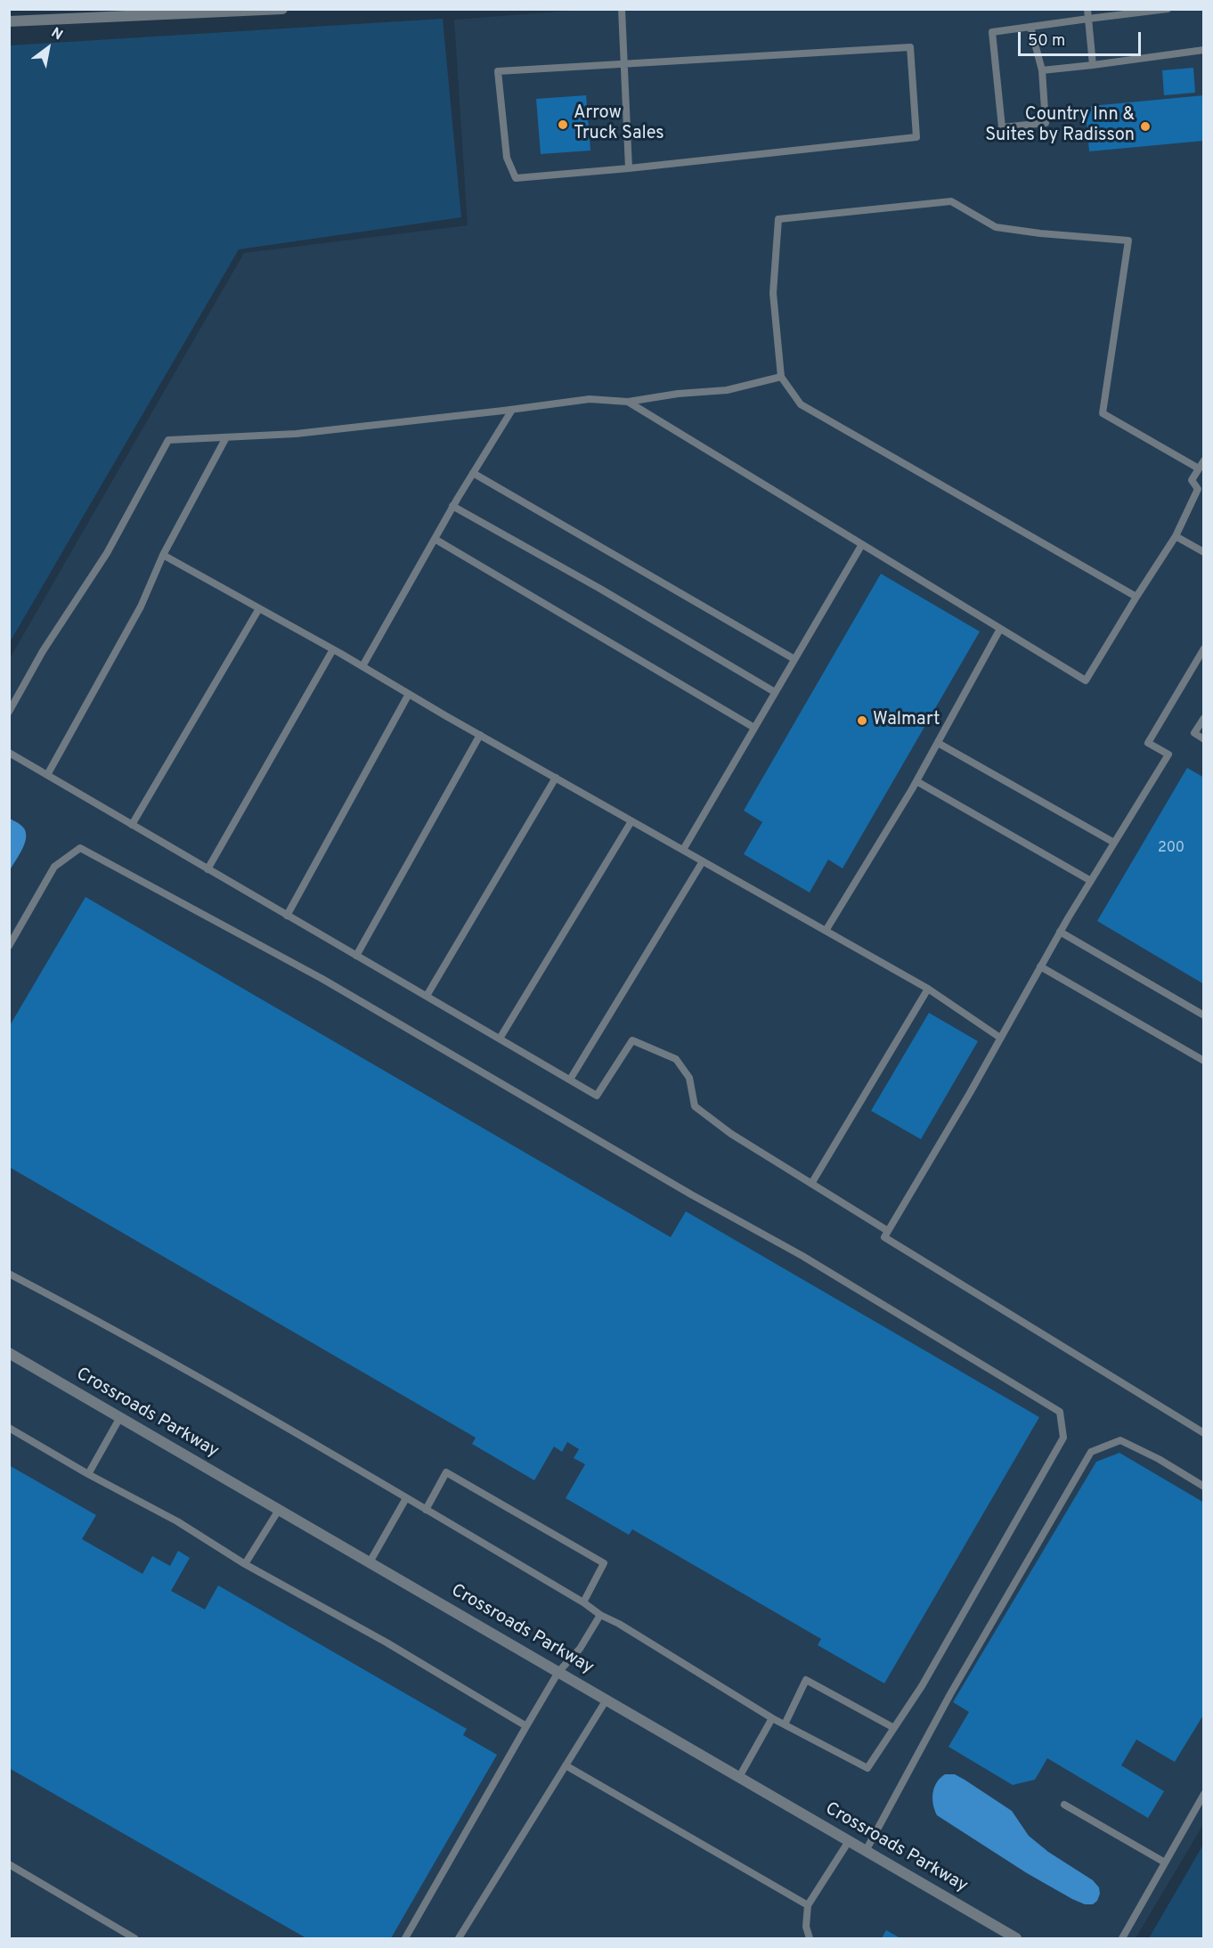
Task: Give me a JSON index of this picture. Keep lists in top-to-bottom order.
{
  "streets": {
    "street": ["Crossroads Parkway"]
  },
  "places": ["Arrow Truck Sales", "Country Inn & Suites by Radisson", "Walmart"],
  "house_numbers": ["200"],
  "scale_bar": "50 m",
  "north": "top right"
}
